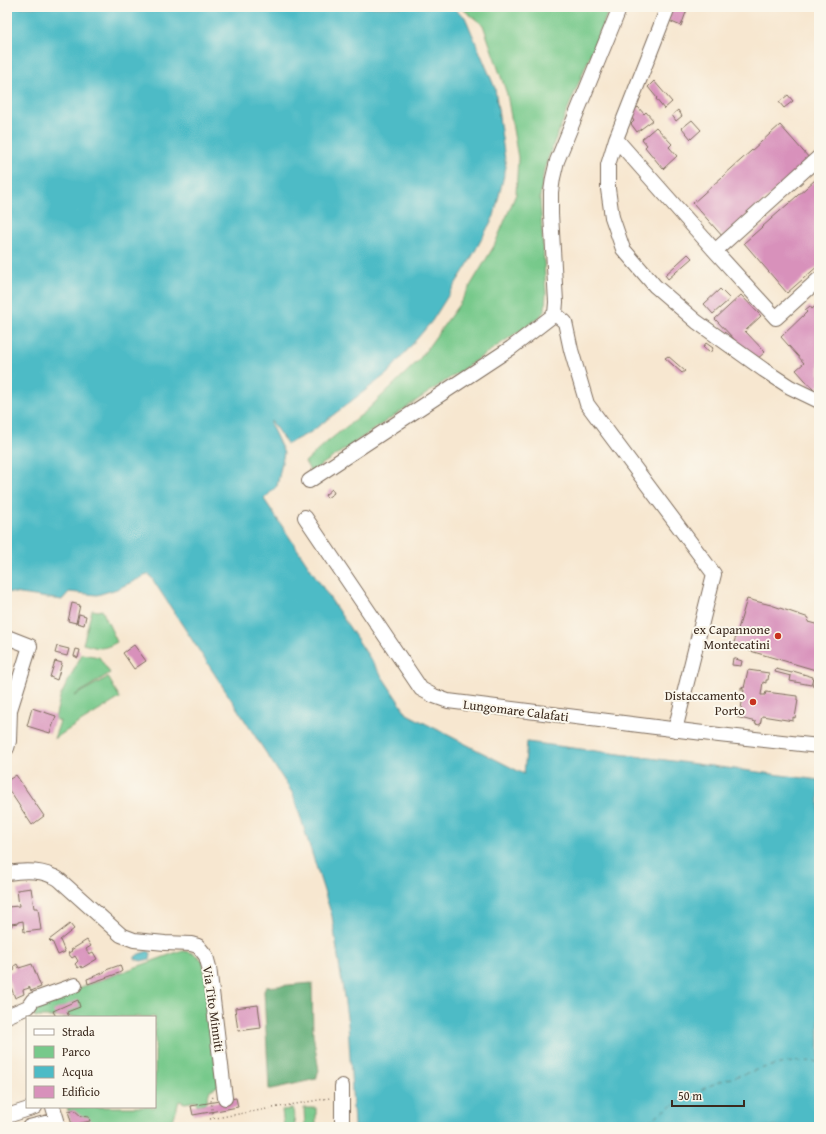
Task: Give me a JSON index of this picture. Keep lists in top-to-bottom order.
{
  "streets": {
    "street": ["Lungomare Calafati", "Via Tito Minniti"]
  },
  "places": ["ex Capannone Montecatini", "Distaccamento Porto"],
  "legend": [
    "Strada",
    "Parco",
    "Acqua",
    "Edificio"
  ],
  "scale_bar": "50 m"
}
